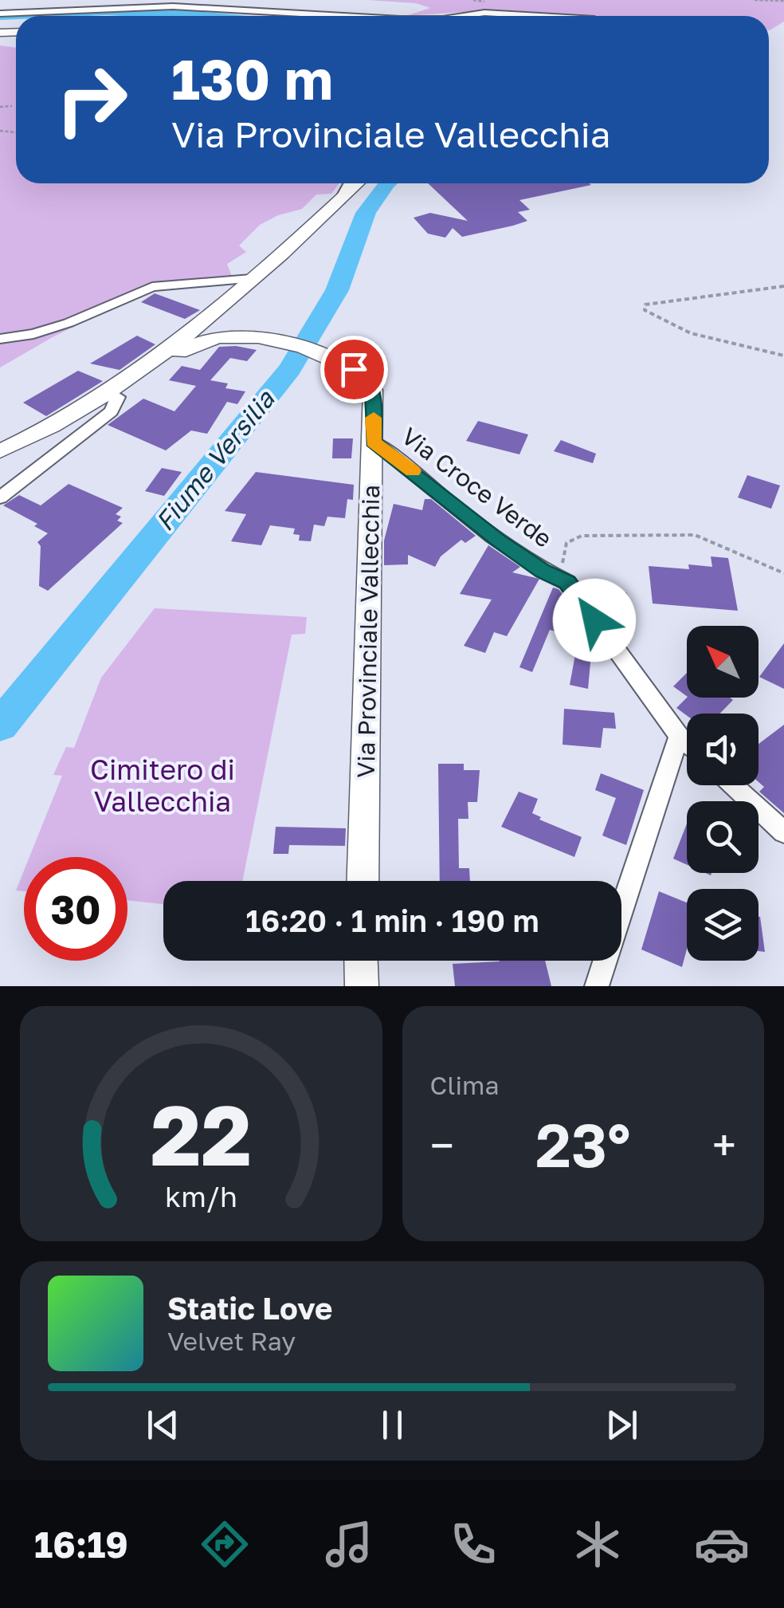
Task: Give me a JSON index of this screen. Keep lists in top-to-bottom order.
{
  "streets": {
    "main road": ["Via Provinciale Vallecchia"],
    "street": ["Via Croce Verde"]
  },
  "crossings": [
    ["Via Croce Verde", "Via Provinciale Vallecchia"]
  ],
  "water": ["Fiume Versilia"],
  "parks": ["Cimitero di Vallecchia"],
  "north": "top left",
  "page": {
    "turn": ["130 m", "Via Provinciale Vallecchia"],
    "limit": "30",
    "trip": "16:20 · 1 min · 190 m",
    "tile": "Clima",
    "heat": ["−", "23°", "+"],
    "song": ["Static Love", "Velvet Ray"],
    "tabs": "16:19",
    "gauge": ["22", "km/h"]
  }
}
